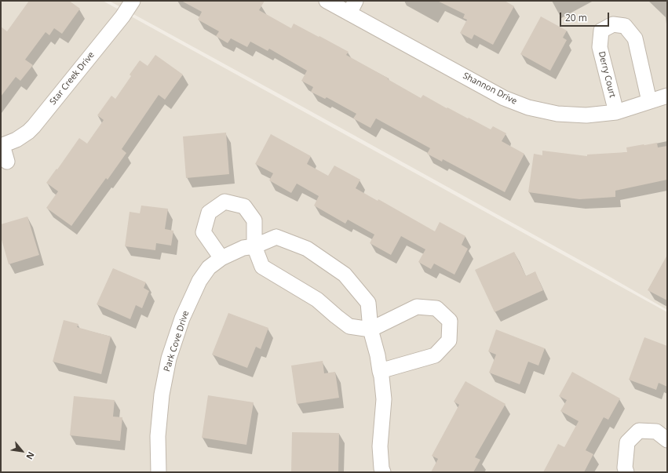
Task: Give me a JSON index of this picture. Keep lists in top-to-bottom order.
{
  "streets": {
    "street": [
      "Derry Court",
      "Star Creek Drive",
      "Shannon Drive",
      "Park Cove Drive"
    ]
  },
  "crossings": [
    ["Derry Court", "Shannon Drive"]
  ],
  "scale_bar": "20 m",
  "north": "bottom right"
}
